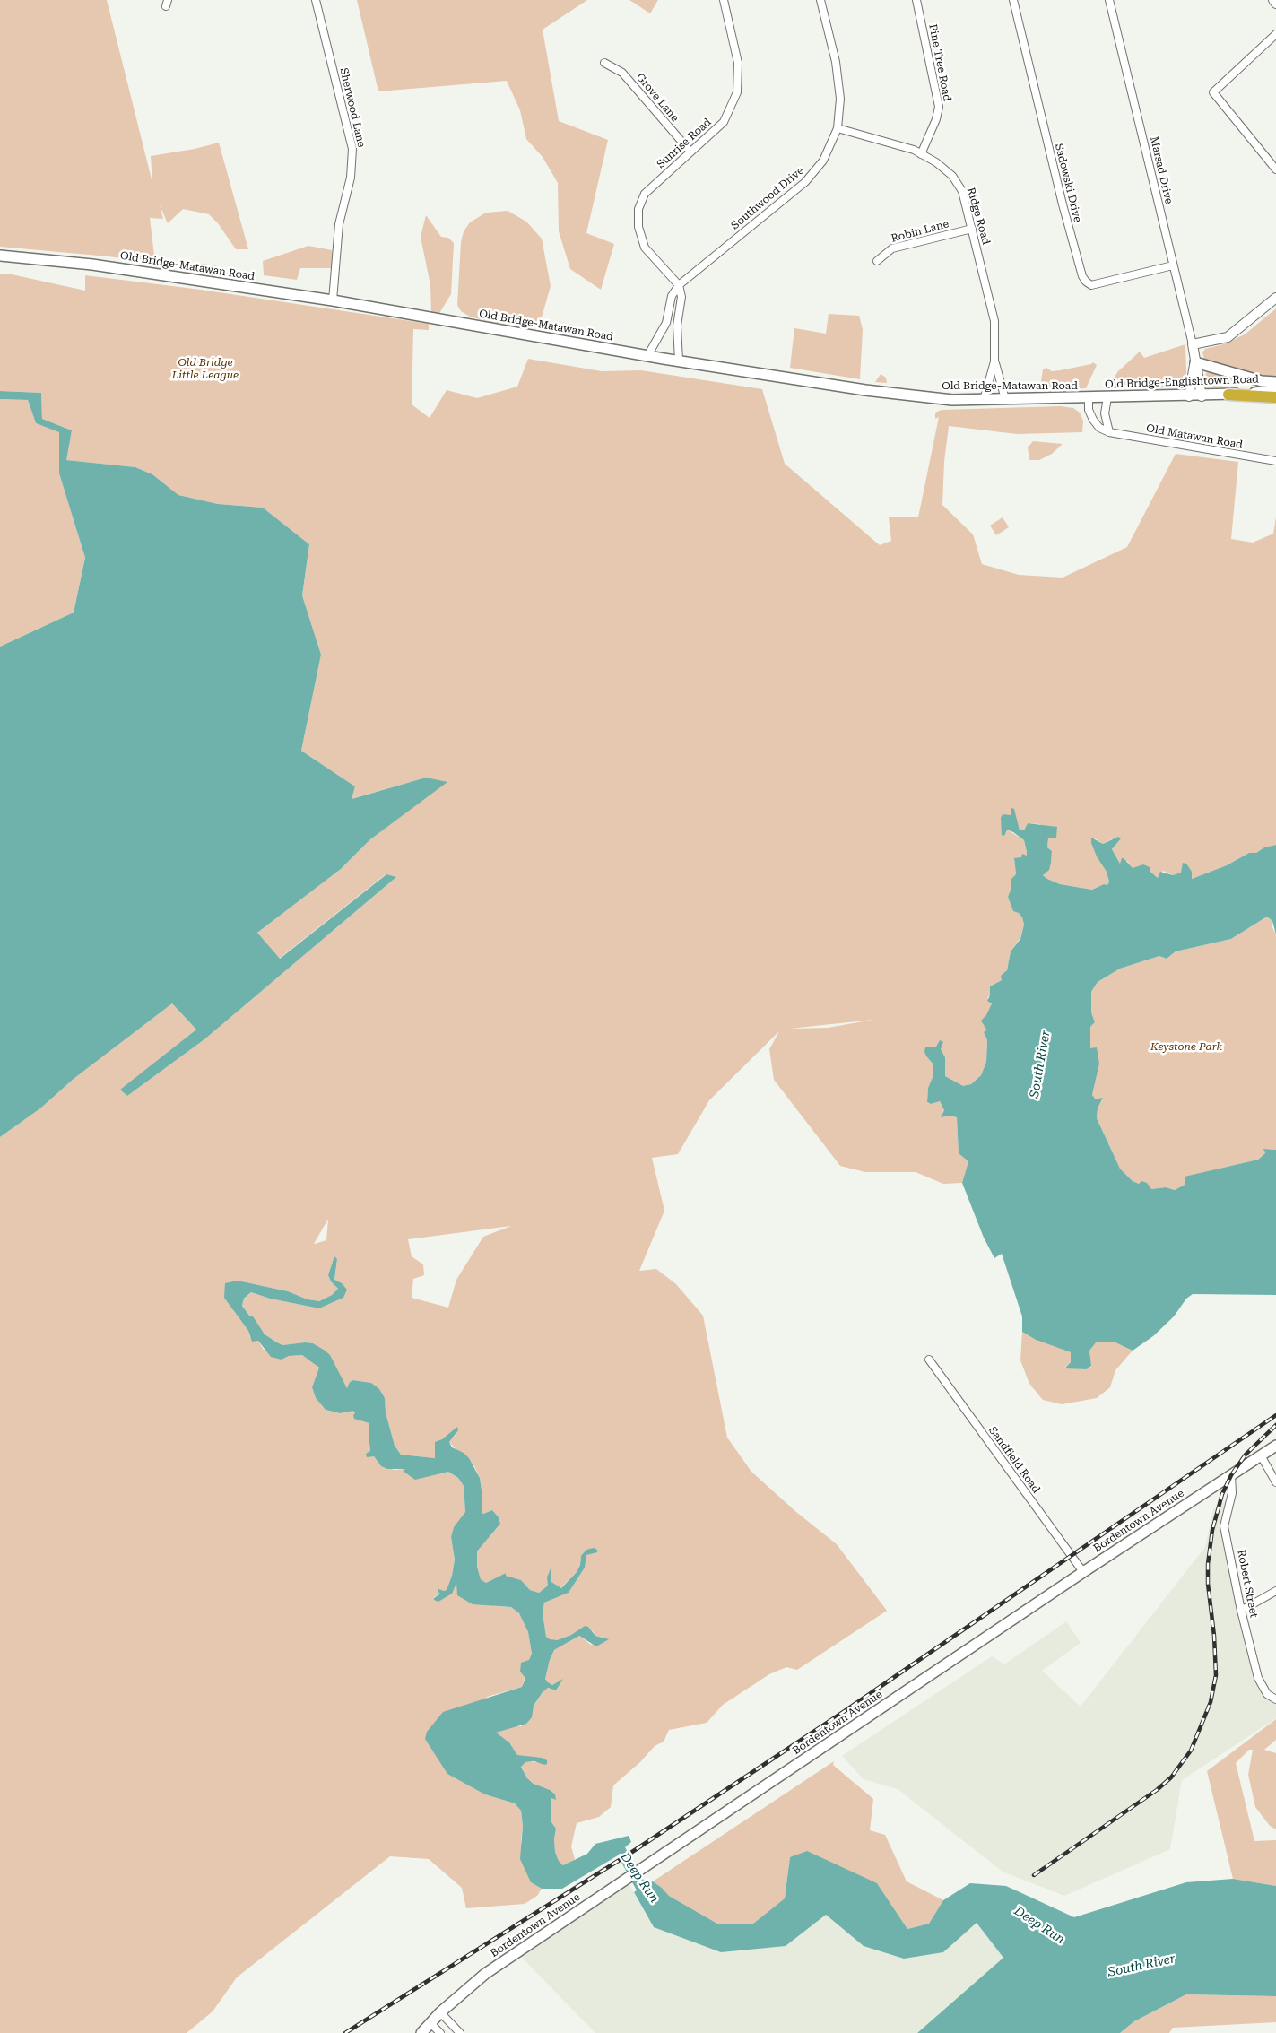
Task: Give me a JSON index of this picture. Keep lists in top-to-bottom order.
{
  "streets": {
    "main road": ["Old Bridge-Matawan Road", "Old Bridge-Englishtown Road", "Bordentown Avenue"],
    "street": [
      "Pine Tree Road",
      "Grove Lane",
      "Sherwood Lane",
      "Sunrise Road",
      "Marsad Drive",
      "Sadowski Drive",
      "Southwood Drive",
      "Ridge Road",
      "Robin Lane",
      "Old Matawan Road",
      "Sandfield Road",
      "Robert Street"
    ]
  },
  "crossings": [
    ["Pine Tree Road", "Ridge Road"],
    ["Grove Lane", "Sunrise Road"],
    ["Sherwood Lane", "Old Bridge-Matawan Road"],
    ["Sunrise Road", "Southwood Drive"],
    ["Marsad Drive", "Sadowski Drive"],
    ["Southwood Drive", "Ridge Road"],
    ["Southwood Drive", "Old Bridge-Matawan Road"],
    ["Ridge Road", "Robin Lane"],
    ["Ridge Road", "Old Bridge-Matawan Road"],
    ["Old Bridge-Matawan Road", "Old Bridge-Englishtown Road"],
    ["Old Bridge-Matawan Road", "Old Matawan Road"],
    ["Old Bridge-Englishtown Road", "Old Matawan Road"],
    ["Sandfield Road", "Bordentown Avenue"],
    ["Bordentown Avenue", "Robert Street"]
  ],
  "water": ["South River", "Deep Run"],
  "parks": ["Old Bridge Little League", "Keystone Park"]
}
